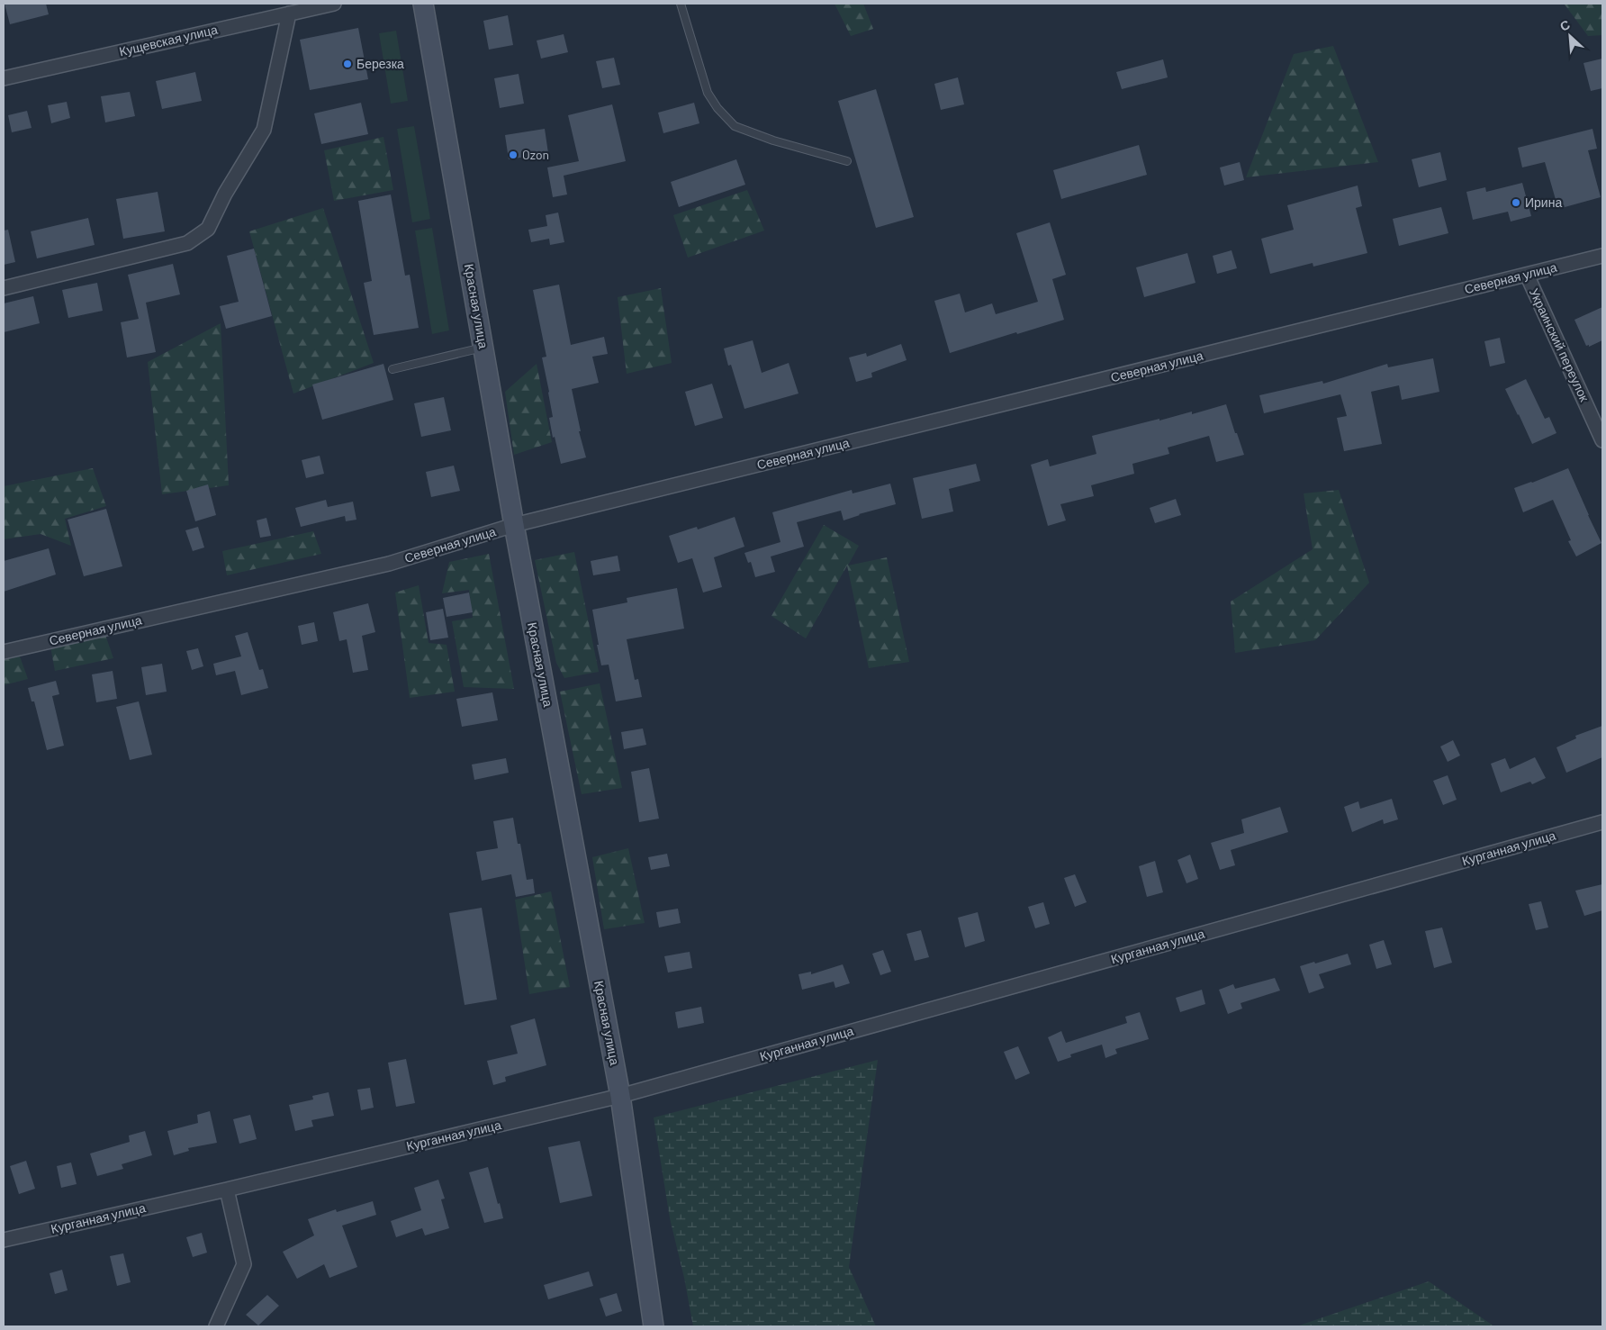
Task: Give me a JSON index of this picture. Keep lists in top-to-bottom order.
{
  "streets": {
    "street": [
      "Кущевская улица",
      "Северная улица",
      "Красная улица",
      "Украинский переулок",
      "Курганная улица"
    ]
  },
  "crossings": [
    ["Северная улица", "Красная улица"],
    ["Северная улица", "Украинский переулок"],
    ["Красная улица", "Курганная улица"]
  ],
  "places": ["Березка", "Ozon", "Ирина"],
  "north": "top left"
}
